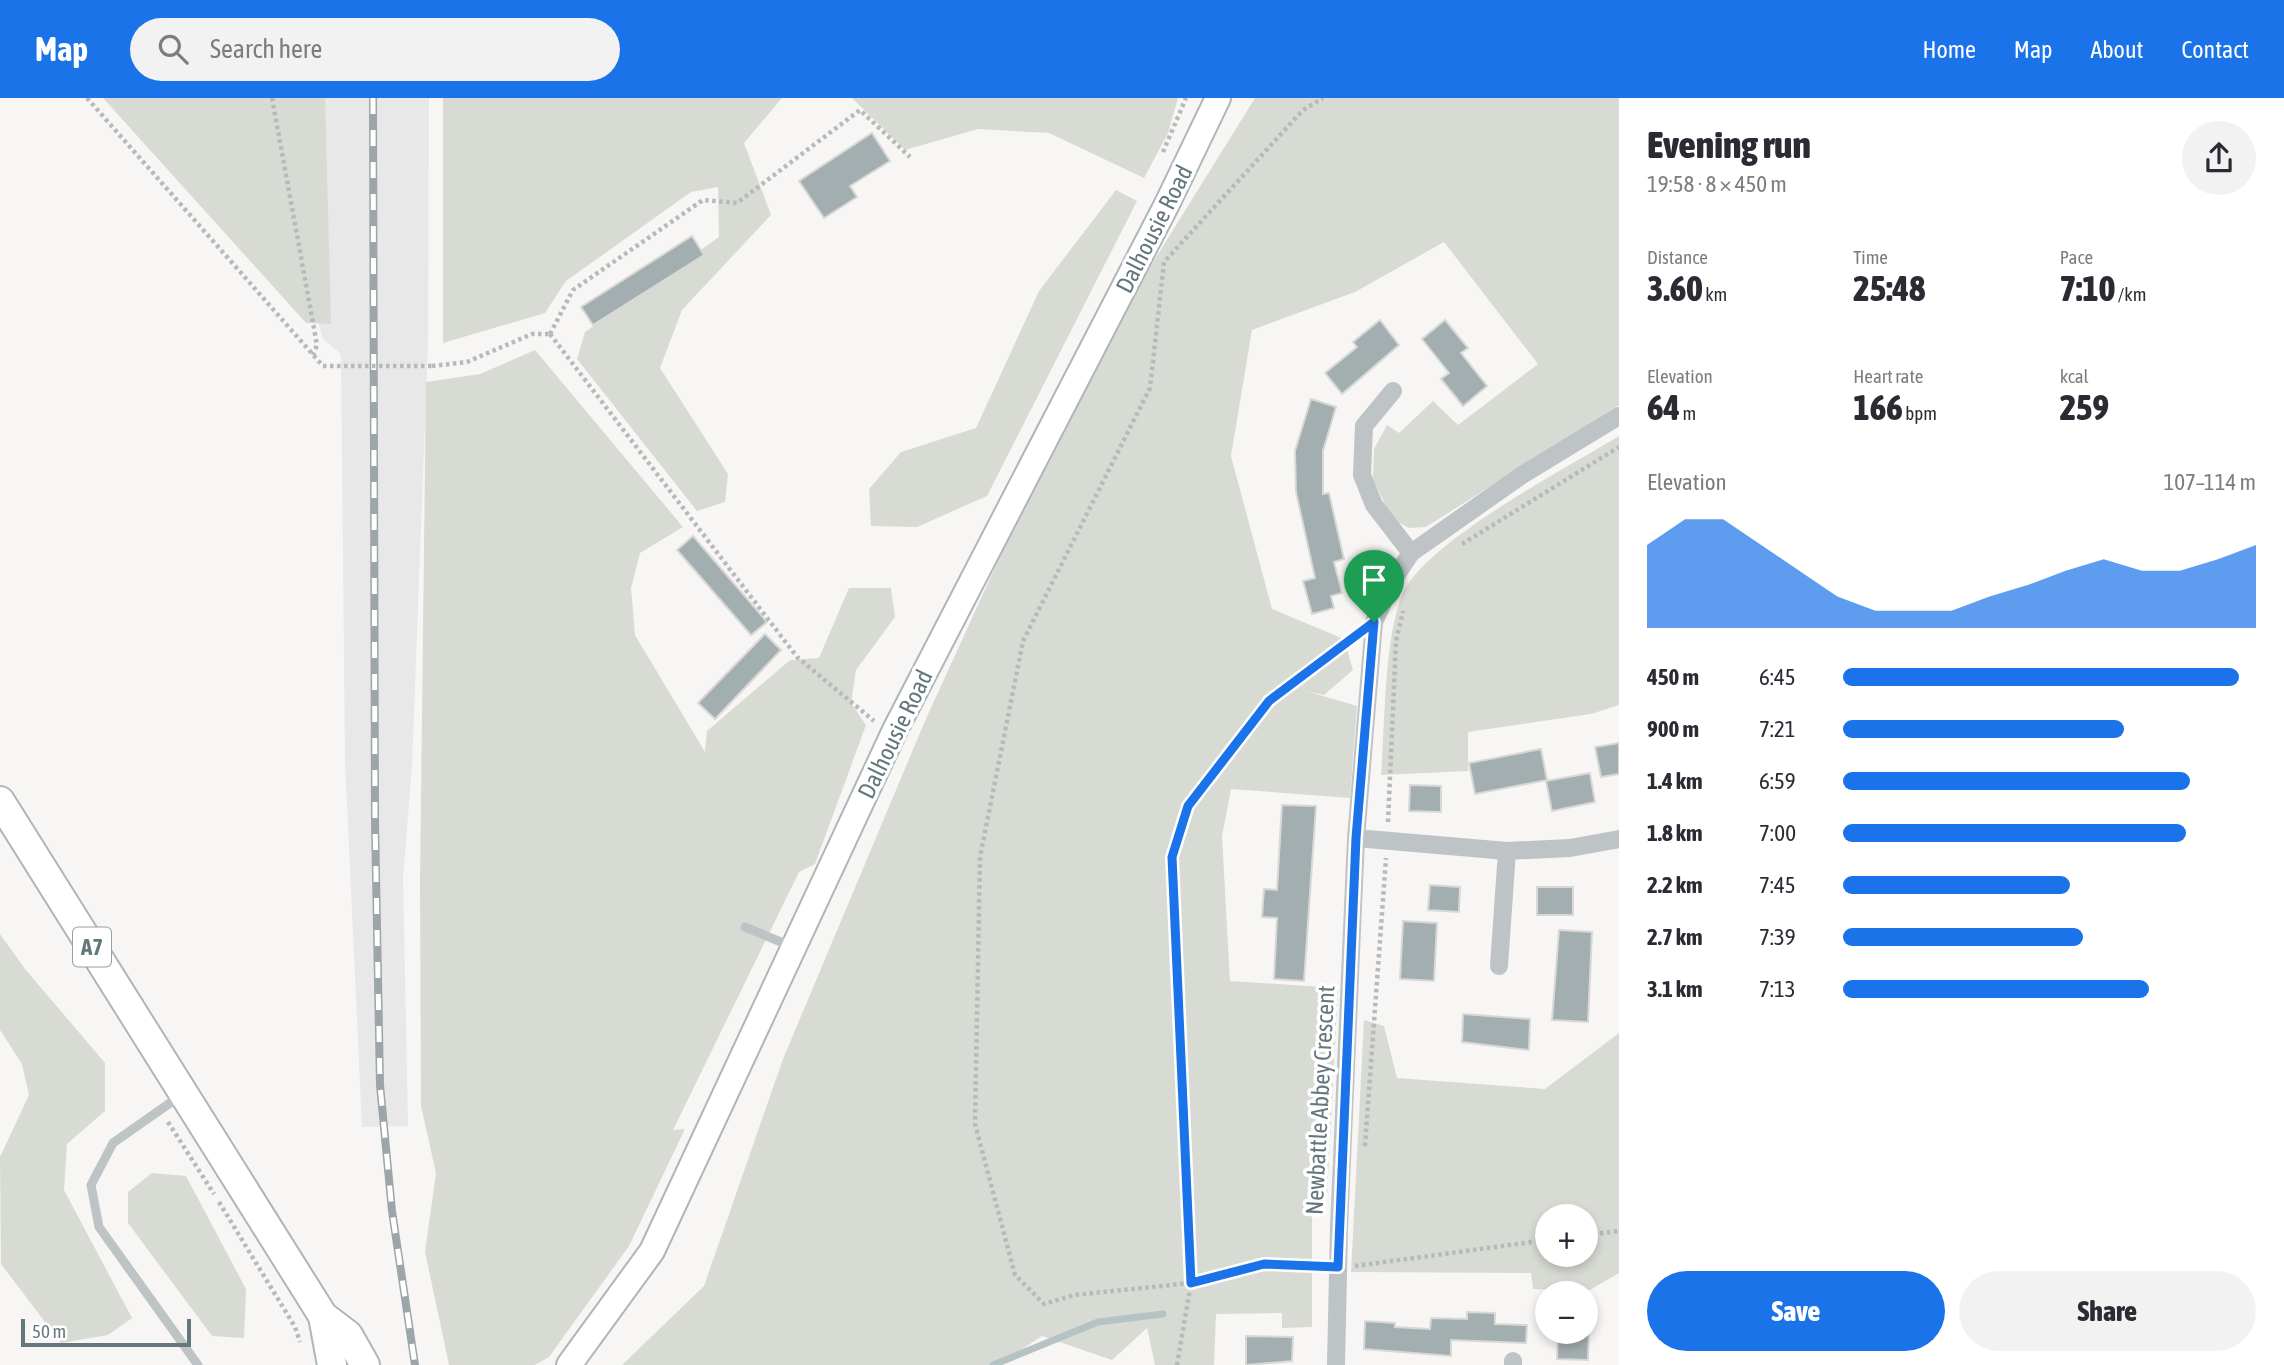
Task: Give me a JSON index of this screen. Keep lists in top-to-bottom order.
{
  "streets": {
    "main road": ["Dalhousie Road", "A7"],
    "street": ["Newbattle Abbey Crescent"]
  },
  "scale_bar": "50 m",
  "page": {
    "header": "Map",
    "search": "Search here",
    "nav": [
      "Home",
      "Map",
      "About",
      "Contact"
    ],
    "heading": ["Evening run", "19:58 · 8 × 450 m"],
    "stats": [
      ["Distance", "3.60 km"],
      ["Time", "25:48"],
      ["Pace", "7:10 /km"],
      ["Elevation", "64 m"],
      ["Heart rate", "166 bpm"],
      ["kcal", "259"]
    ],
    "chart": ["Elevation", "107–114 m"],
    "list": [
      {
        "name": "450 m",
        "note": "6:45"
      },
      {
        "name": "900 m",
        "note": "7:21"
      },
      {
        "name": "1.4 km",
        "note": "6:59"
      },
      {
        "name": "1.8 km",
        "note": "7:00"
      },
      {
        "name": "2.2 km",
        "note": "7:45"
      },
      {
        "name": "2.7 km",
        "note": "7:39"
      },
      {
        "name": "3.1 km",
        "note": "7:13"
      }
    ],
    "map_buttons": ["+", "−"],
    "buttons": ["Save", "Share"],
    "scale": "50 m"
  }
}
